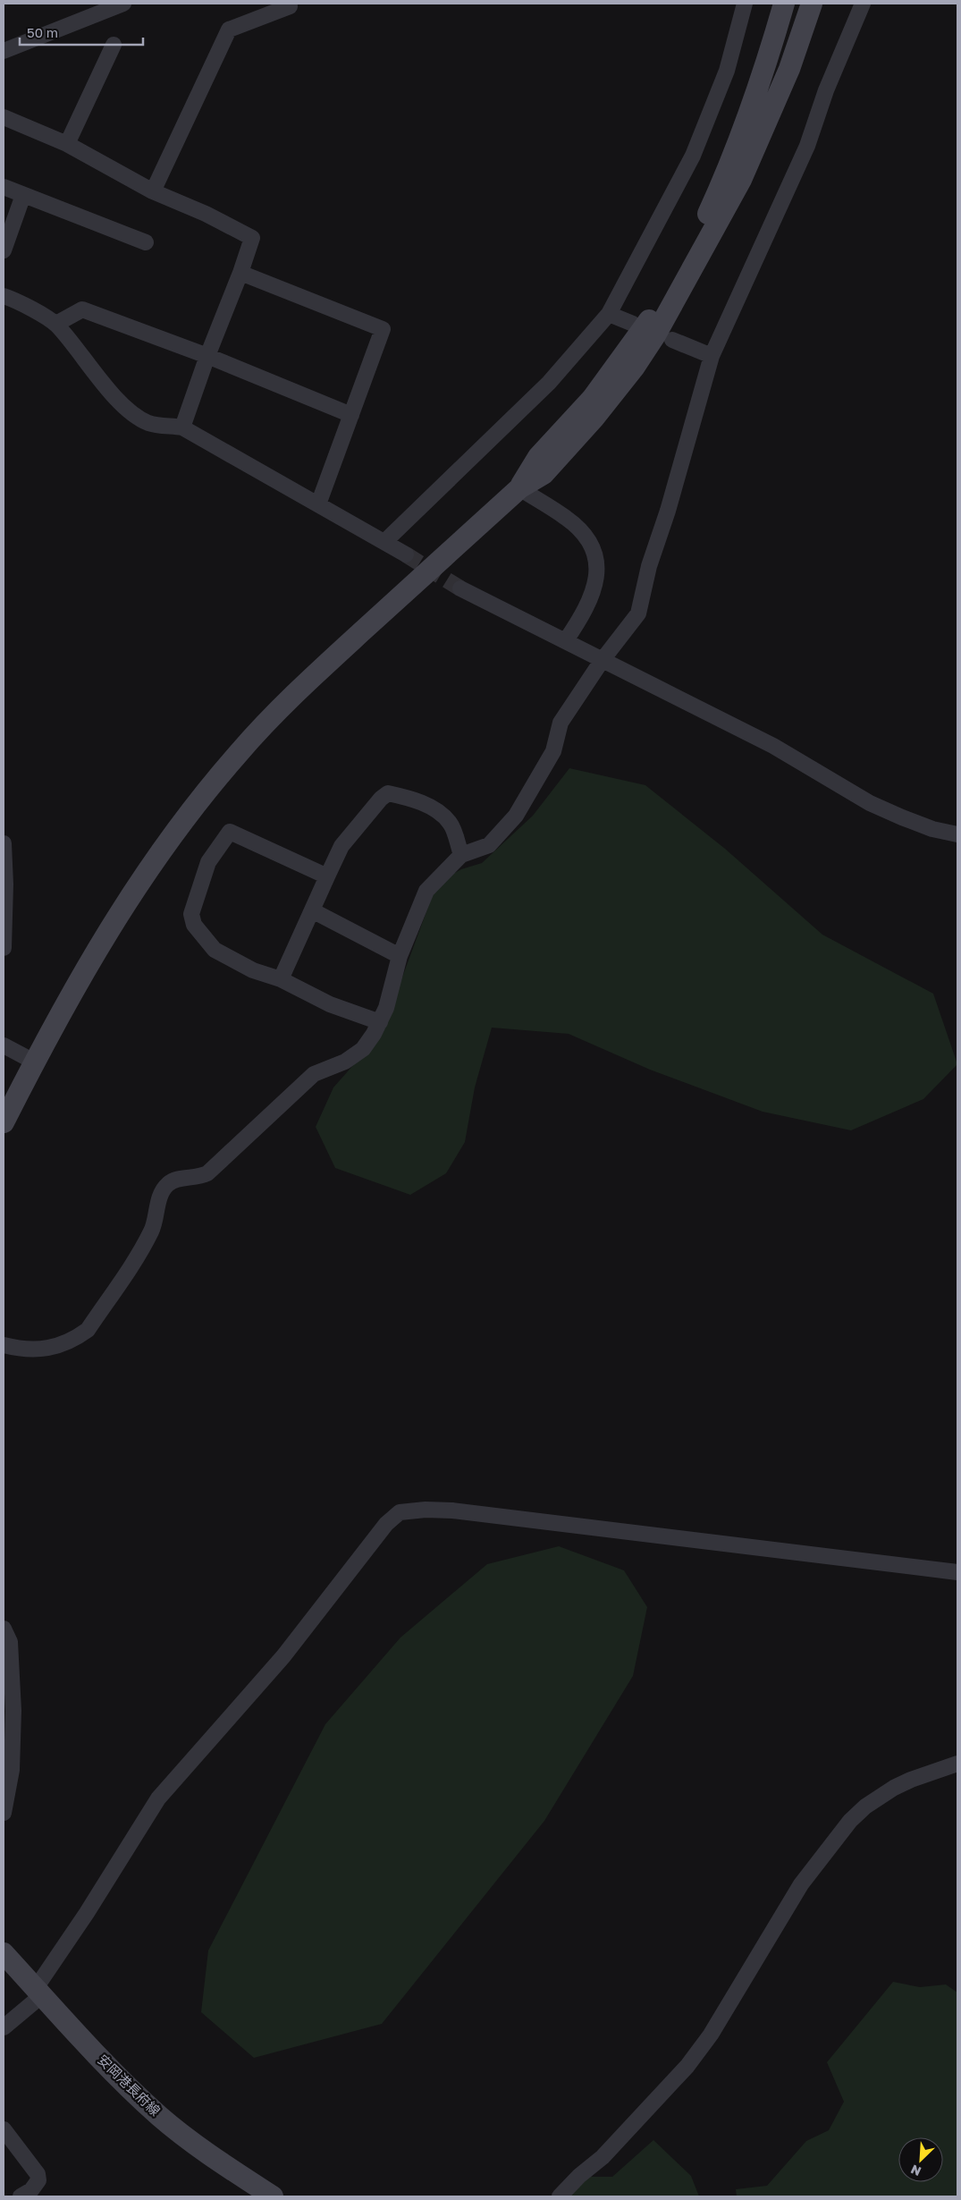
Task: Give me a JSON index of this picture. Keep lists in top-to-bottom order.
{
  "streets": {
    "street": ["安岡港長府線"]
  },
  "scale_bar": "50 m",
  "north": "bottom left"
}
